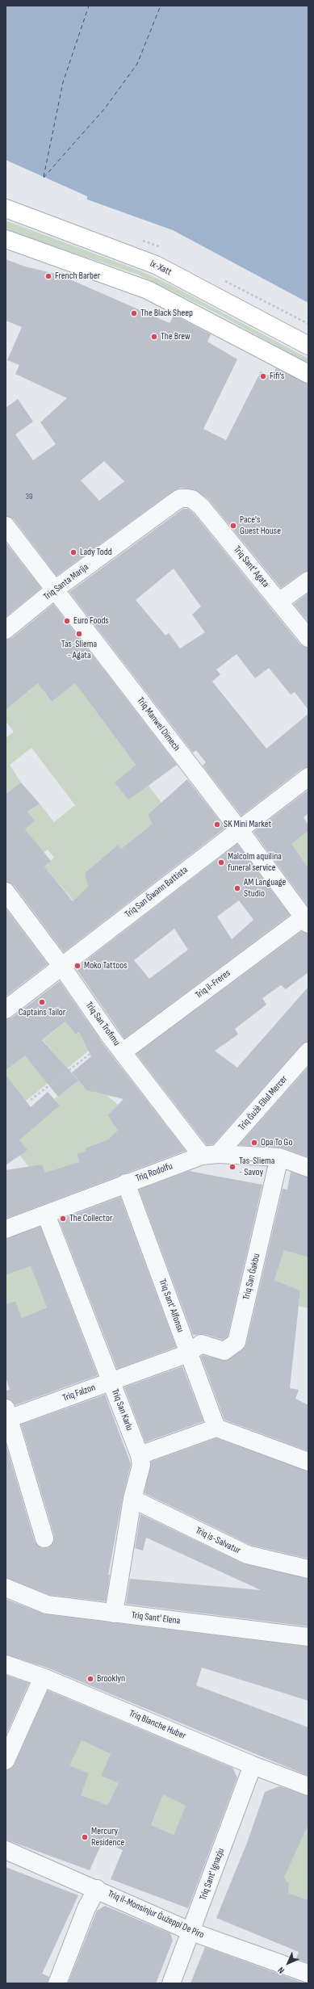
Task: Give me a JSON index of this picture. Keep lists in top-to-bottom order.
{
  "streets": {
    "main road": ["Ix-Xatt"],
    "street": [
      "Triq Sant' Agata",
      "Triq Santa Marija",
      "Triq Manwel Dimech",
      "Triq San Ġwann Battista",
      "Triq il-Freres",
      "Triq San Trofimu",
      "Triq Ġużè Ellul Mercer",
      "Triq Rodolfu",
      "Triq San Ġakbu",
      "Triq Sant' Alfonsu",
      "Triq Falzon",
      "Triq San Karlu",
      "Triq is-Salvatur",
      "Triq Sant' Elena",
      "Triq Blanche Huber",
      "Triq Sant' Ignazju",
      "Triq il-Monsinjur Ġużeppi De Piro"
    ]
  },
  "crossings": [
    ["Triq Sant' Agata", "Triq Santa Marija"],
    ["Triq Santa Marija", "Triq Manwel Dimech"],
    ["Triq Manwel Dimech", "Triq San Ġwann Battista"],
    ["Triq Manwel Dimech", "Triq il-Freres"],
    ["Triq San Ġwann Battista", "Triq San Trofimu"],
    ["Triq il-Freres", "Triq San Trofimu"],
    ["Triq San Trofimu", "Triq Ġużè Ellul Mercer"],
    ["Triq San Trofimu", "Triq Rodolfu"],
    ["Triq Ġużè Ellul Mercer", "Triq Rodolfu"],
    ["Triq Rodolfu", "Triq San Ġakbu"],
    ["Triq Rodolfu", "Triq Sant' Alfonsu"],
    ["Triq Rodolfu", "Triq San Karlu"],
    ["Triq San Ġakbu", "Triq Sant' Alfonsu"],
    ["Triq San Ġakbu", "Triq Falzon"],
    ["Triq Sant' Alfonsu", "Triq Falzon"],
    ["Triq Falzon", "Triq San Karlu"],
    ["Triq San Karlu", "Triq is-Salvatur"],
    ["Triq San Karlu", "Triq Sant' Elena"],
    ["Triq Blanche Huber", "Triq Sant' Ignazju"],
    ["Triq Sant' Ignazju", "Triq il-Monsinjur Ġużeppi De Piro"]
  ],
  "places": [
    "French Barber",
    "The Black Sheep",
    "The Brew",
    "Fifi's",
    "Pace's Guest House",
    "Lady Todd",
    "Euro Foods",
    "Tas-Sliema - Agata",
    "SK Mini Market",
    "Malcolm aquilina funeral service",
    "AM Language Studio",
    "Moko Tattoos",
    "Captains Tailor",
    "Opa To Go",
    "Tas-Sliema - Savoy",
    "The Collector",
    "Brooklyn",
    "Mercury Residence"
  ],
  "house_numbers": ["39"],
  "north": "bottom left"
}
